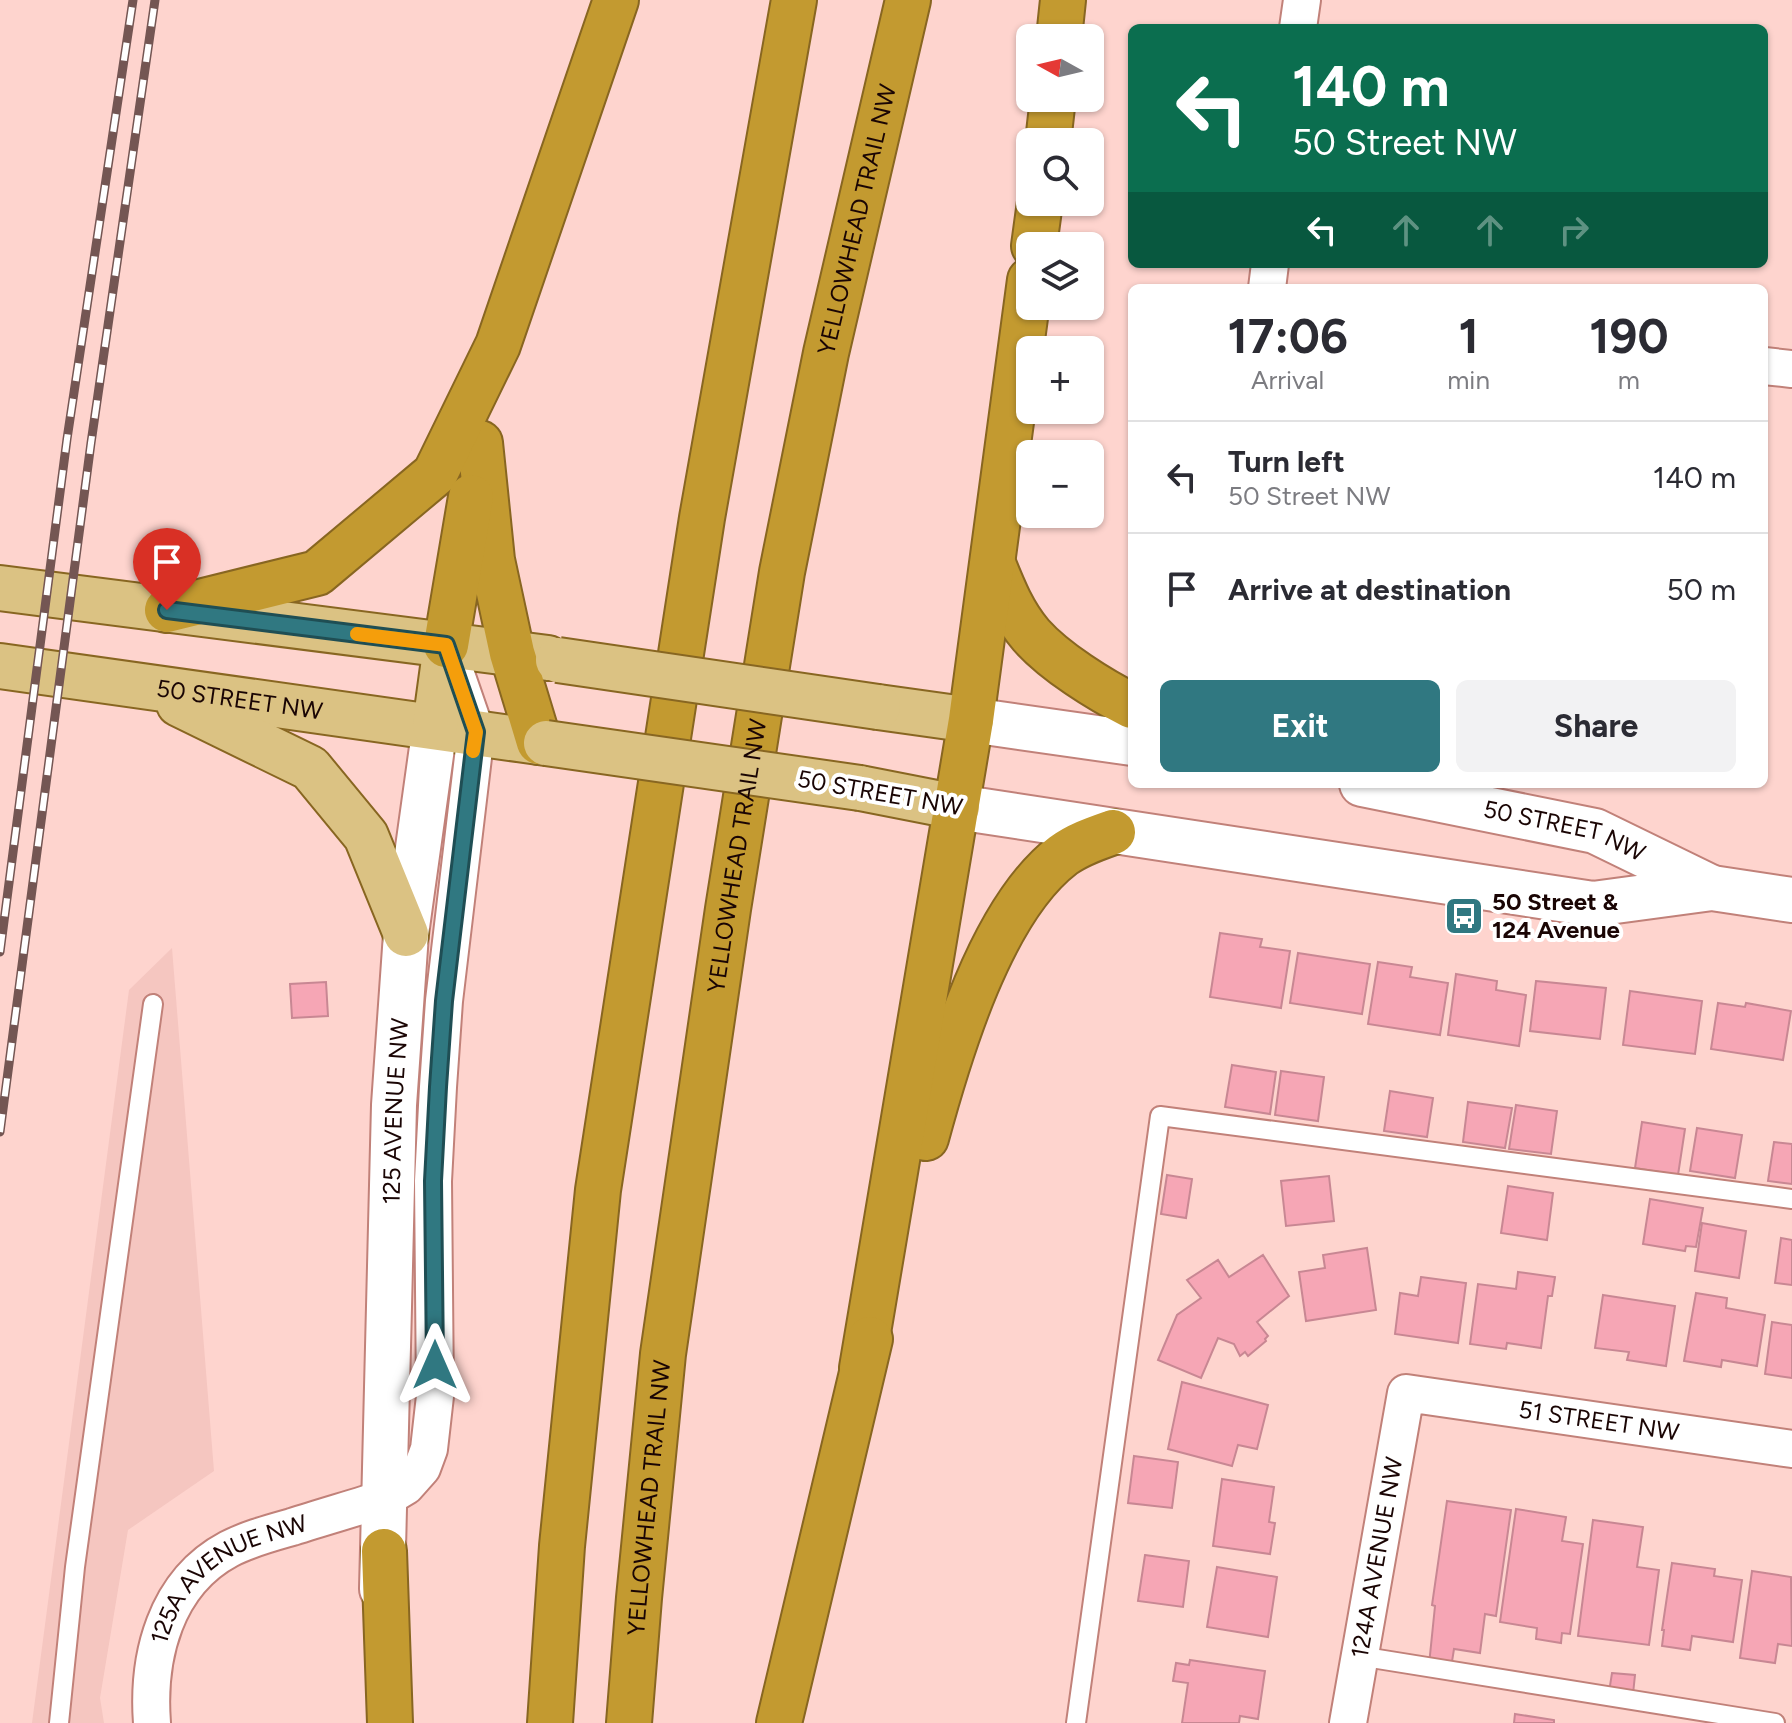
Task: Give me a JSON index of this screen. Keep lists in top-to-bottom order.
{
  "streets": {
    "highway": ["YELLOWHEAD TRAIL NW"],
    "main road": ["50 STREET NW", "125 AVENUE NW"],
    "street": ["51 STREET NW", "124A AVENUE NW", "125A AVENUE NW"]
  },
  "crossings": [
    ["50 STREET NW", "125 AVENUE NW"],
    ["125 AVENUE NW", "125A AVENUE NW"],
    ["51 STREET NW", "124A AVENUE NW"]
  ],
  "places": {
    "bus stop": ["50 Street & 124 Avenue"]
  },
  "north": "left",
  "page": {
    "map_buttons": ["+", "−"],
    "turn": ["140 m", "50 Street NW"],
    "eta": [
      "17:06",
      "Arrival",
      "1",
      "min",
      "190",
      "m"
    ],
    "list": [
      {
        "name": "Turn left",
        "note": "50 Street NW",
        "value": "140 m"
      },
      {
        "name": "Arrive at destination",
        "value": "50 m"
      }
    ],
    "buttons": ["Exit", "Share"]
  }
}
